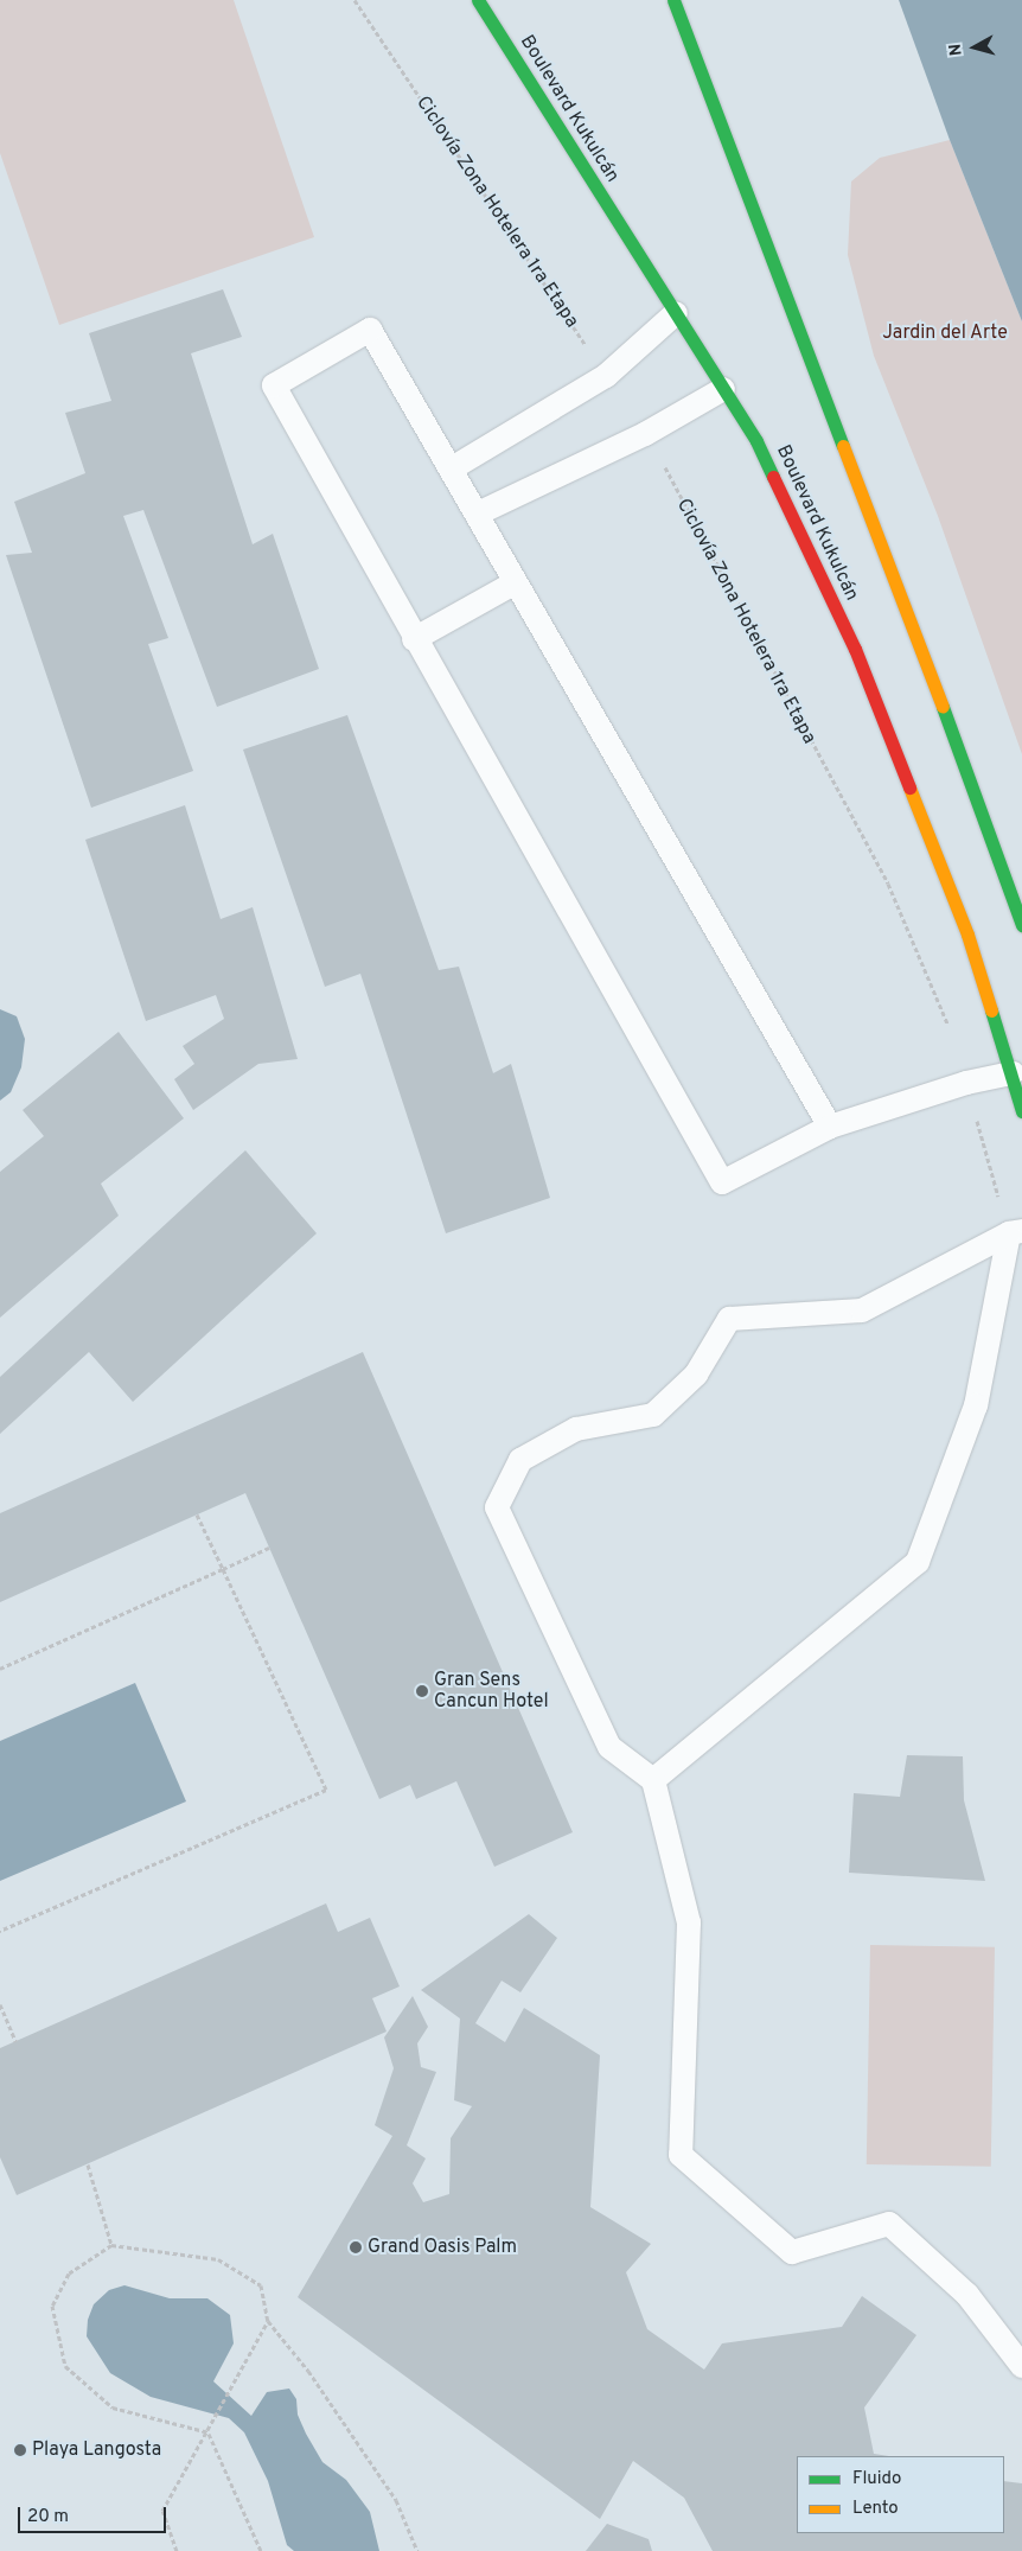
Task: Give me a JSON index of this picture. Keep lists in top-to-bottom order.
{
  "streets": {
    "main road": ["Boulevard Kukulcán"],
    "path": ["Ciclovía Zona Hotelera 1ra Etapa"]
  },
  "parks": ["Jardin del Arte"],
  "places": ["Gran Sens Cancun Hotel", "Grand Oasis Palm", "Playa Langosta"],
  "legend": ["Fluido", "Lento"],
  "scale_bar": "20 m",
  "north": "left"
}
